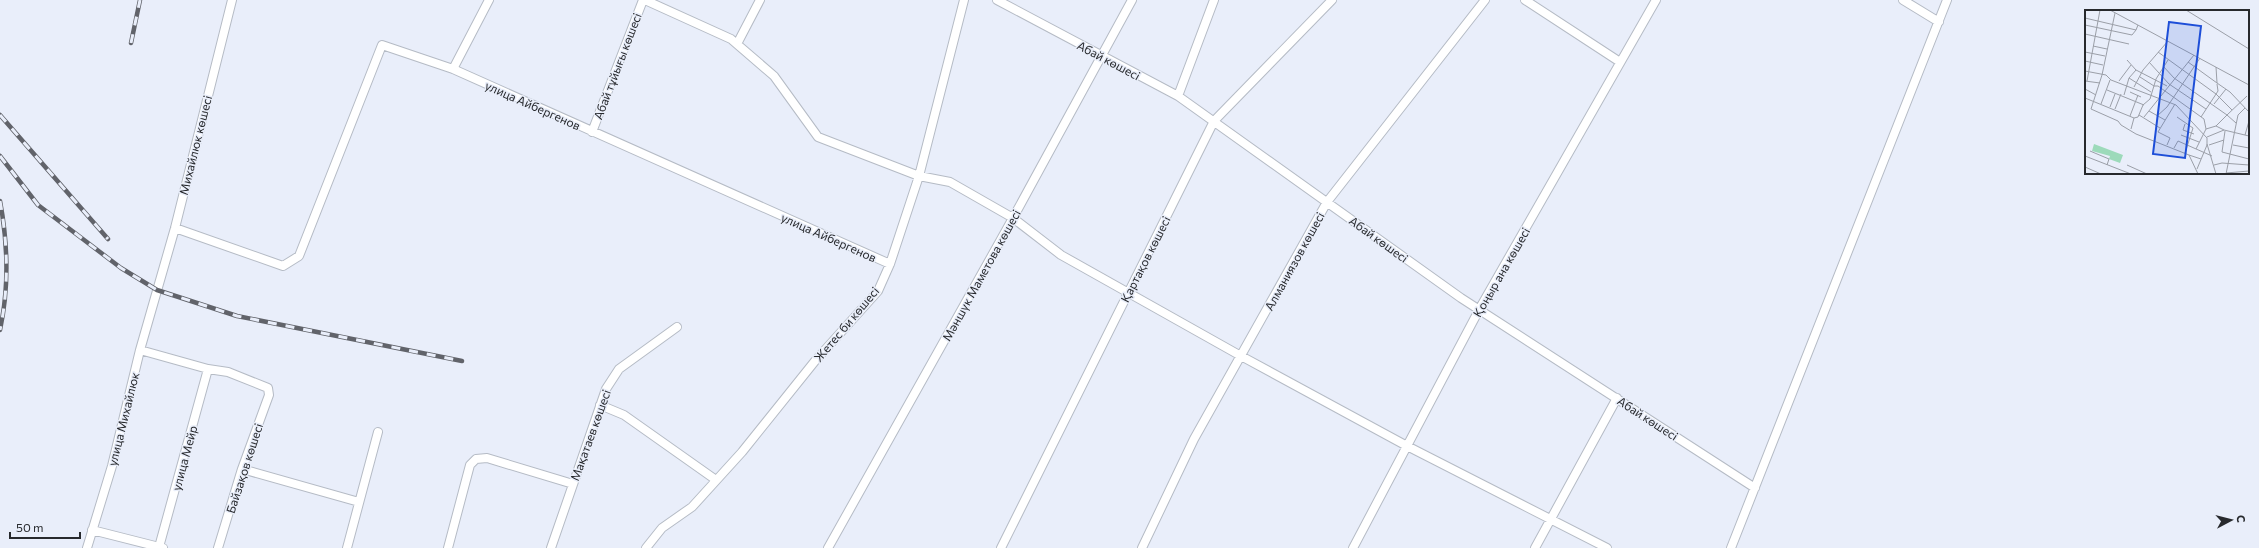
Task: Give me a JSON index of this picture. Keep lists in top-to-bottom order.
{
  "streets": {
    "street": [
      "Абай көшесі",
      "Абай тұйығы көшесі",
      "улица Айбергенов",
      "Михайлюк көшесі",
      "Қартақов көшесі",
      "Алманиязов көшесі",
      "Қоңыр ана көшесі",
      "Мәншүк Маметова көшесі",
      "Жетес би көшесі",
      "улица Михайлюк",
      "Мақатаев көшесі",
      "улица Мейр",
      "Байзақов көшесі"
    ]
  },
  "crossings": [
    ["Абай көшесі", "Қартақов көшесі"],
    ["Абай көшесі", "Алманиязов көшесі"],
    ["Абай көшесі", "Қоңыр ана көшесі"],
    ["Абай көшесі", "Мәншүк Маметова көшесі"],
    ["Абай тұйығы көшесі", "улица Айбергенов"],
    ["улица Айбергенов", "Михайлюк көшесі"],
    ["улица Айбергенов", "Жетес би көшесі"],
    ["Михайлюк көшесі", "улица Михайлюк"],
    ["улица Мейр", "Байзақов көшесі"]
  ],
  "scale_bar": "50 m",
  "north": "right"
}
